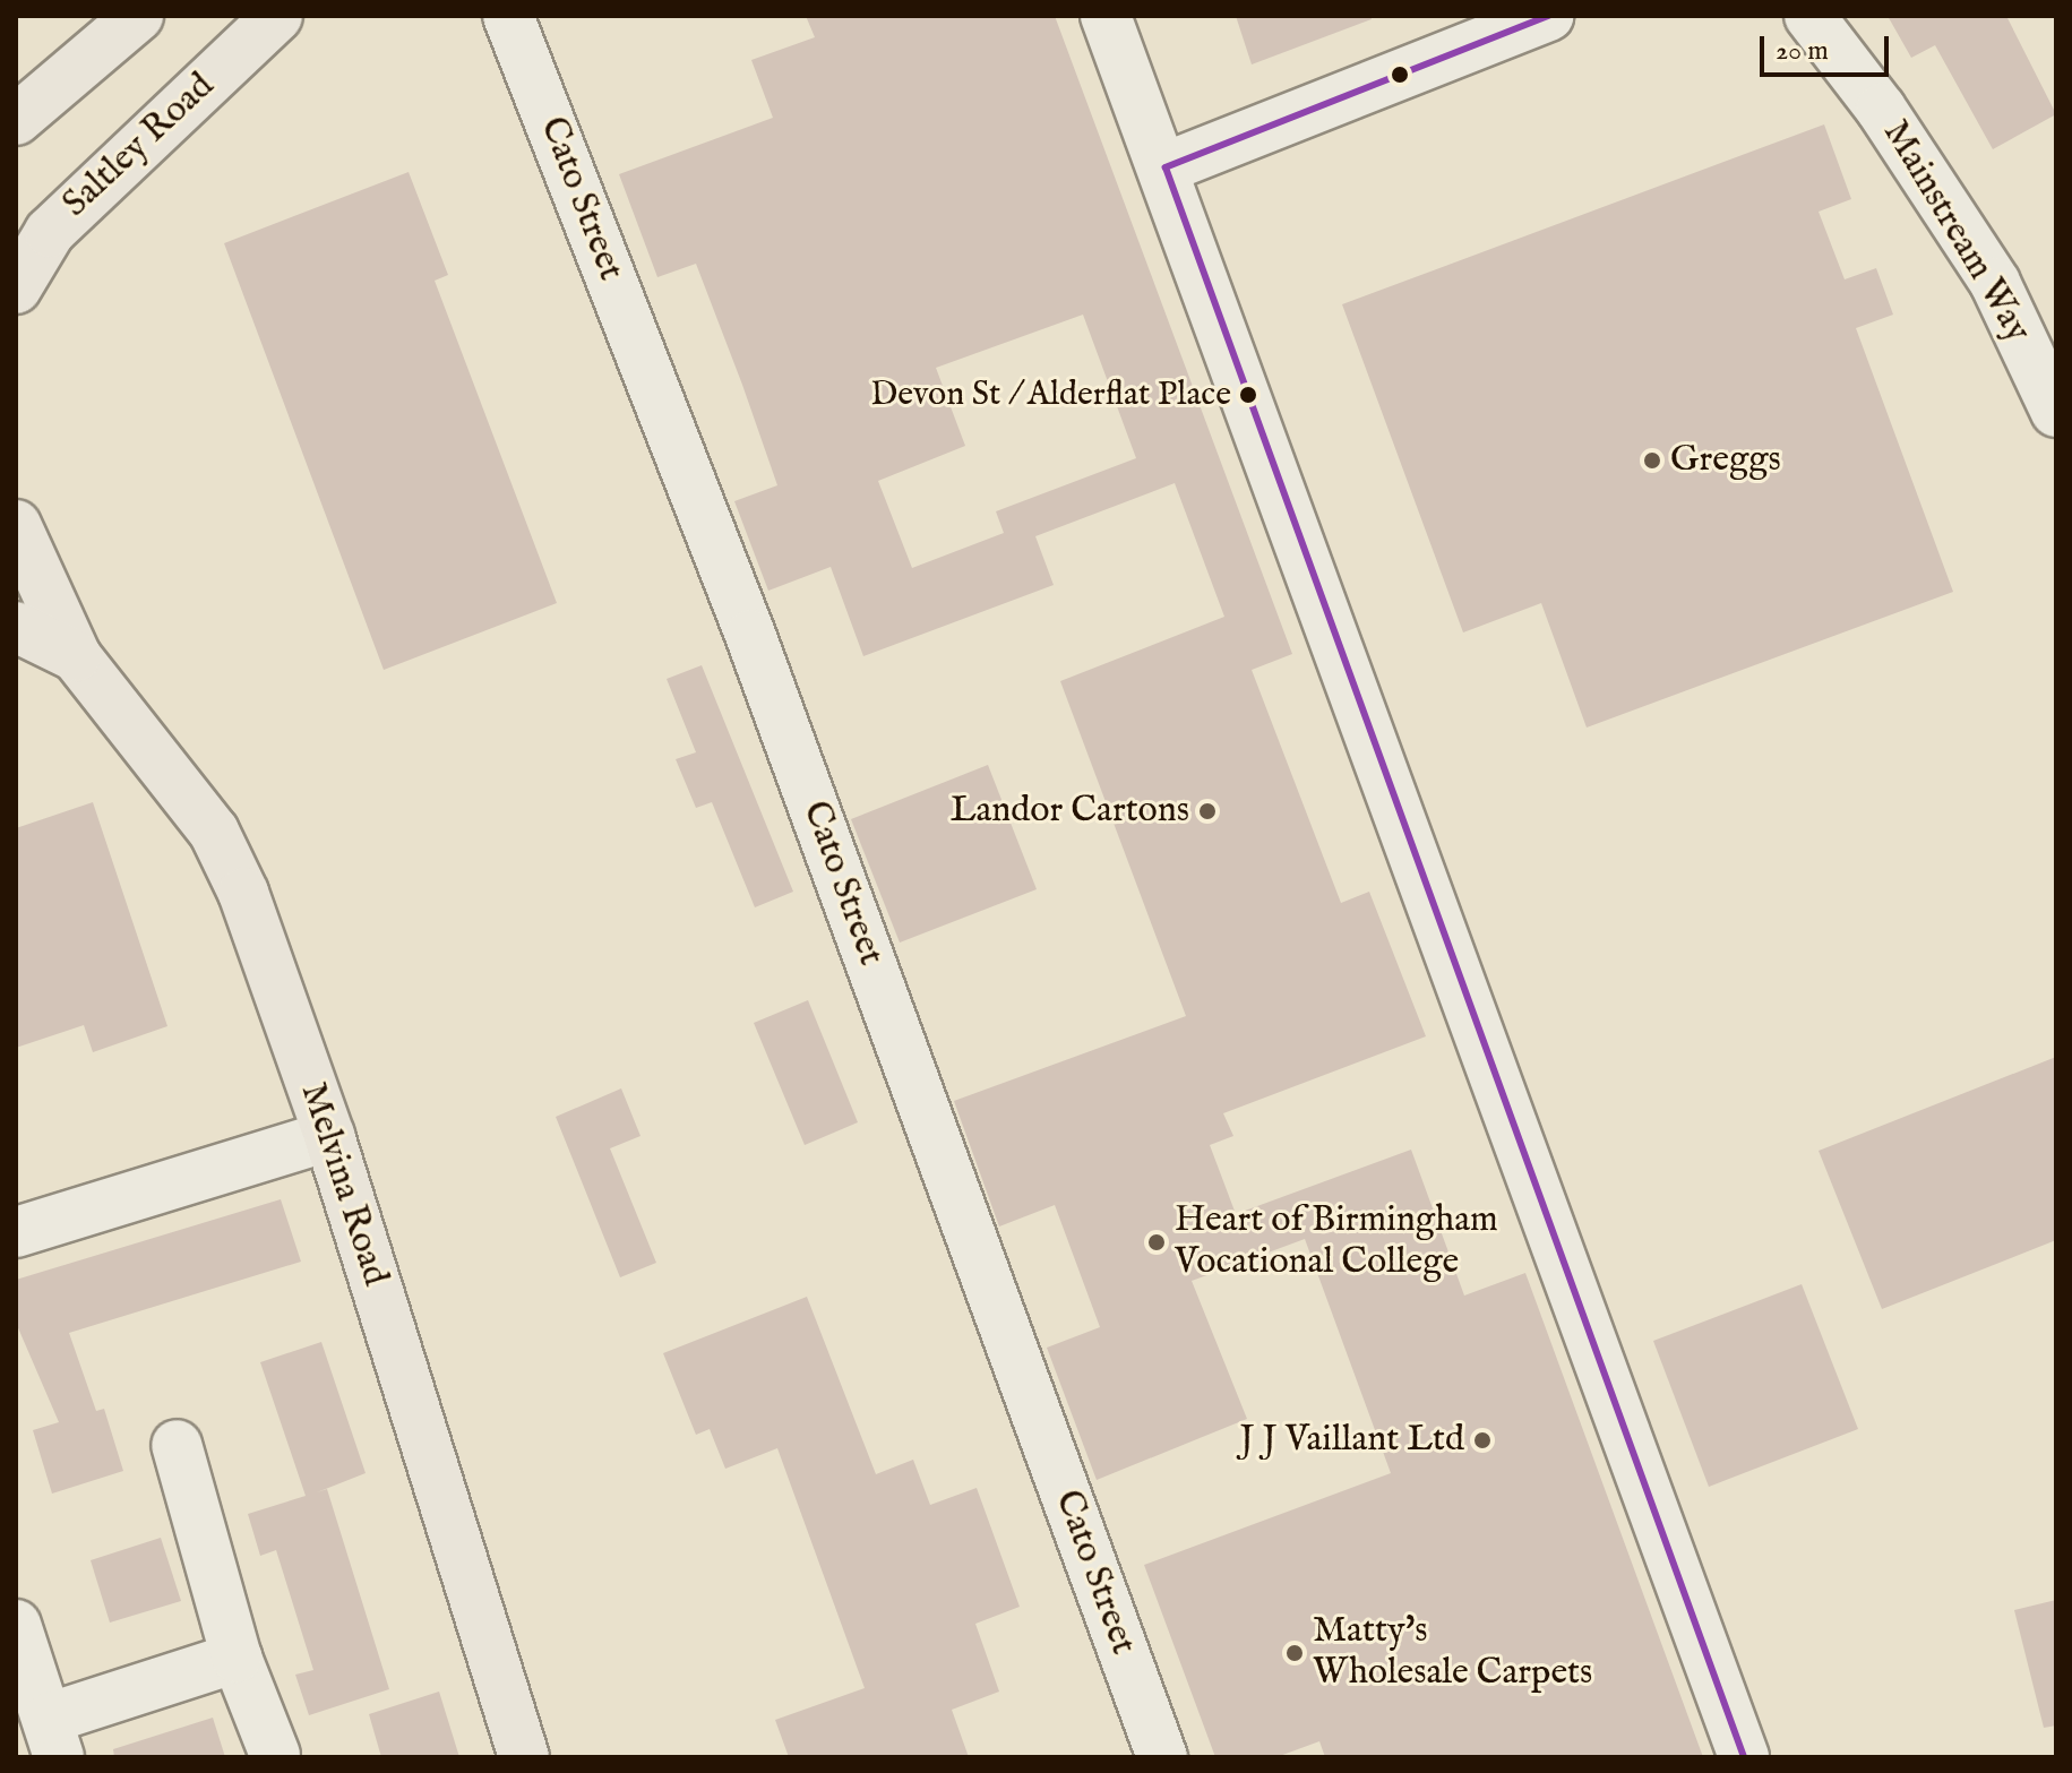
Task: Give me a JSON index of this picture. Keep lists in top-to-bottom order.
{
  "streets": {
    "main road": ["Saltley Road", "Melvina Road"],
    "street": ["Cato Street", "Mainstream Way"]
  },
  "places": [
    "Devon St / Alderflat Place",
    "Greggs",
    "Landor Cartons",
    "Heart of Birmingham Vocational College",
    "J J Vaillant Ltd",
    "Matty's Wholesale Carpets"
  ],
  "scale_bar": "20 m"
}
